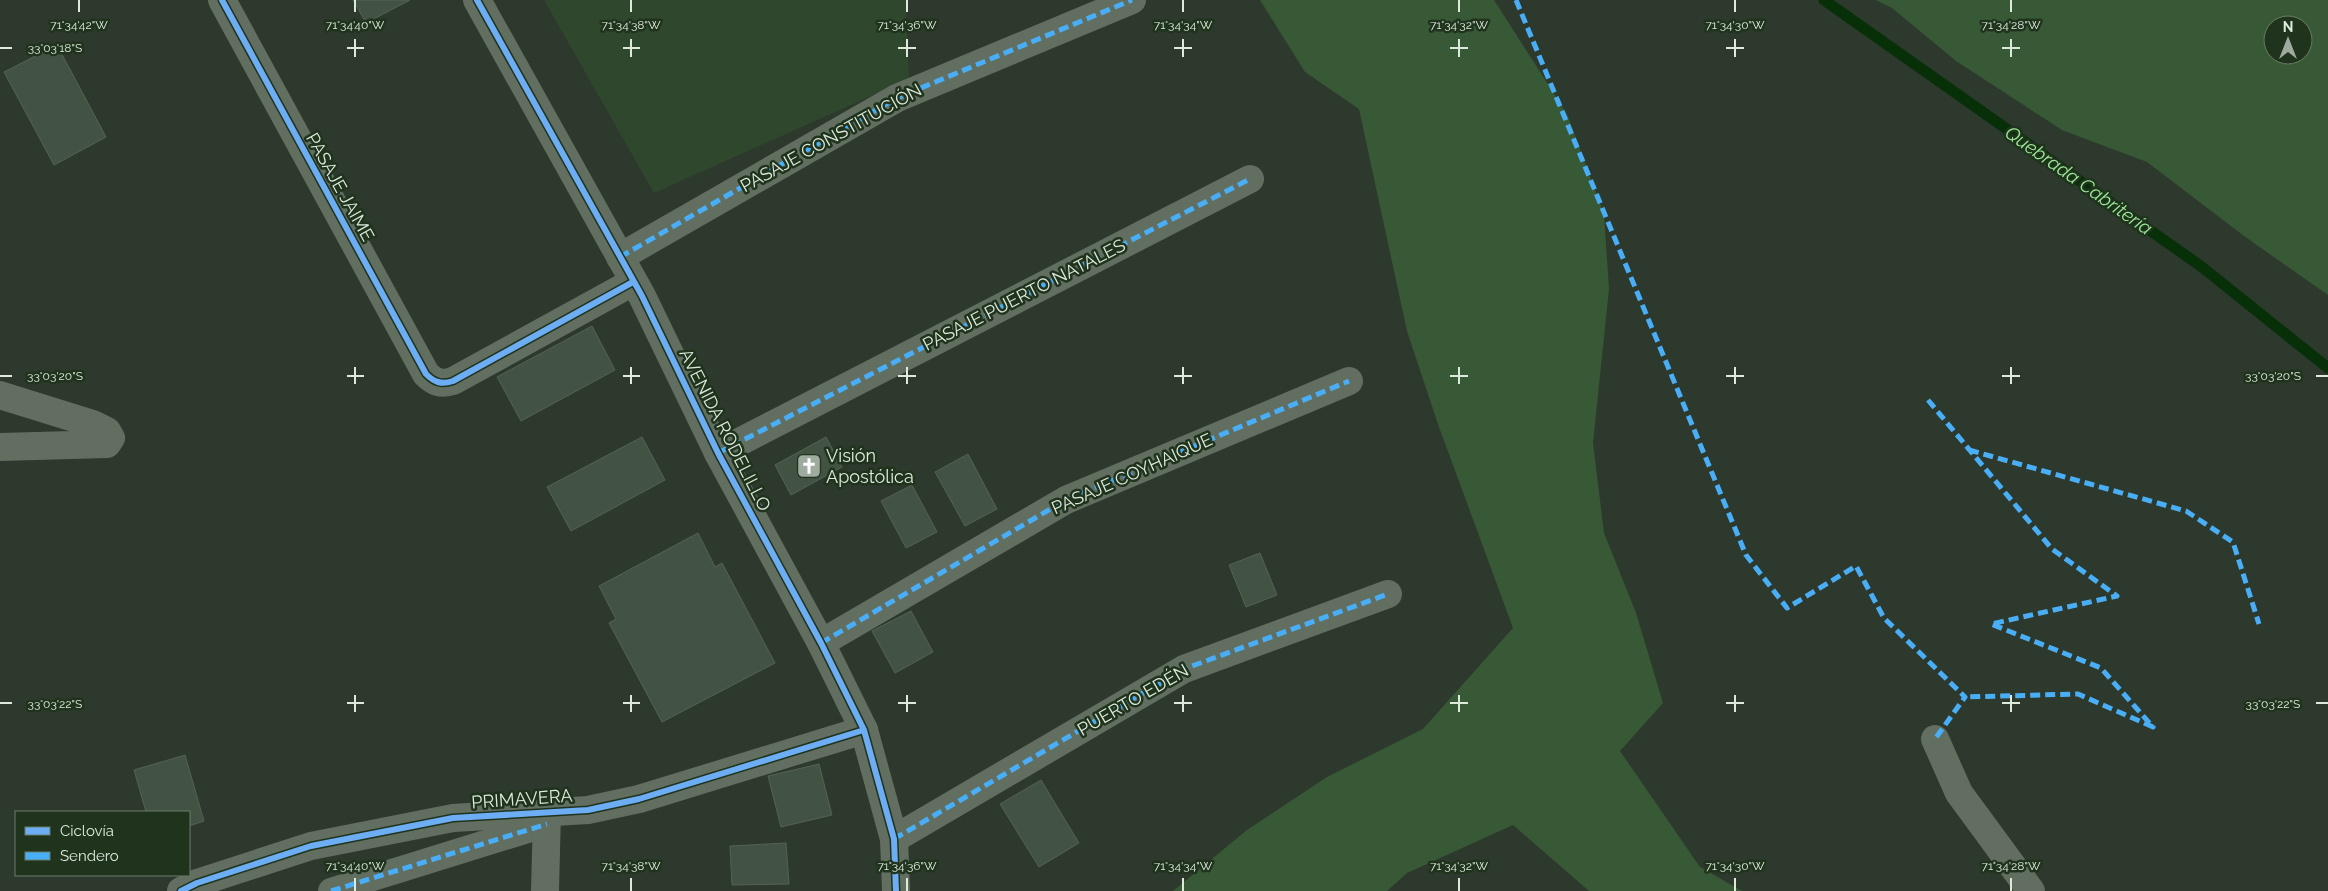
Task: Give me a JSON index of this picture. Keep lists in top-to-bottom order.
{
  "streets": {
    "street": [
      "PASAJE CONSTITUCIÓN",
      "PASAJE JAIME",
      "PASAJE PUERTO NATALES",
      "AVENIDA RODELILLO",
      "PASAJE COYHAIQUE",
      "PUERTO EDÉN",
      "PRIMAVERA"
    ]
  },
  "crossings": [
    ["PASAJE CONSTITUCIÓN", "AVENIDA RODELILLO"],
    ["PASAJE JAIME", "AVENIDA RODELILLO"],
    ["PASAJE PUERTO NATALES", "AVENIDA RODELILLO"],
    ["AVENIDA RODELILLO", "PASAJE COYHAIQUE"],
    ["AVENIDA RODELILLO", "PUERTO EDÉN"],
    ["AVENIDA RODELILLO", "PRIMAVERA"]
  ],
  "water": ["Quebrada Cabritería"],
  "places": {
    "church": ["Visión Apostólica"]
  },
  "legend": ["Ciclovía", "Sendero"],
  "north": "top",
  "coordinates": [
    "71°34'42\"W",
    "71°34'40\"W",
    "71°34'38\"W",
    "71°34'36\"W",
    "71°34'34\"W",
    "71°34'32\"W",
    "71°34'30\"W",
    "71°34'28\"W",
    "33°03'18\"S",
    "33°03'20\"S",
    "33°03'22\"S"
  ]
}
